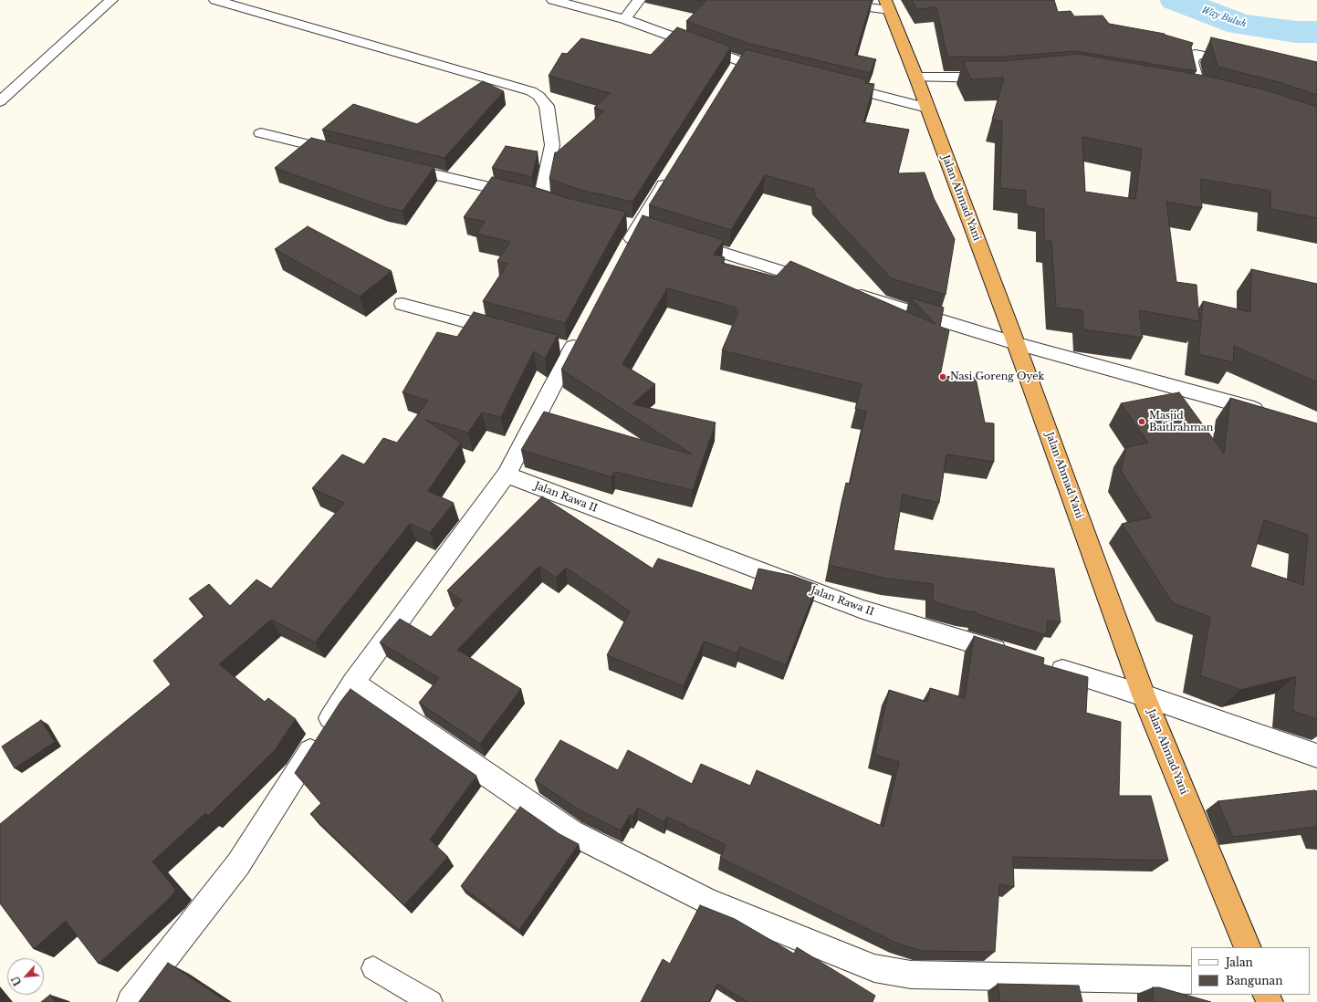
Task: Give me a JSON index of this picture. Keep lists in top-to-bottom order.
{
  "streets": {
    "highway": ["Jalan Ahmad Yani"],
    "street": ["Jalan Rawa II"]
  },
  "water": ["Way Buluh"],
  "places": ["Nasi Goreng Oyek", "Masjid Baitlrahman"],
  "legend": ["Jalan", "Bangunan"],
  "north": "bottom left"
}
